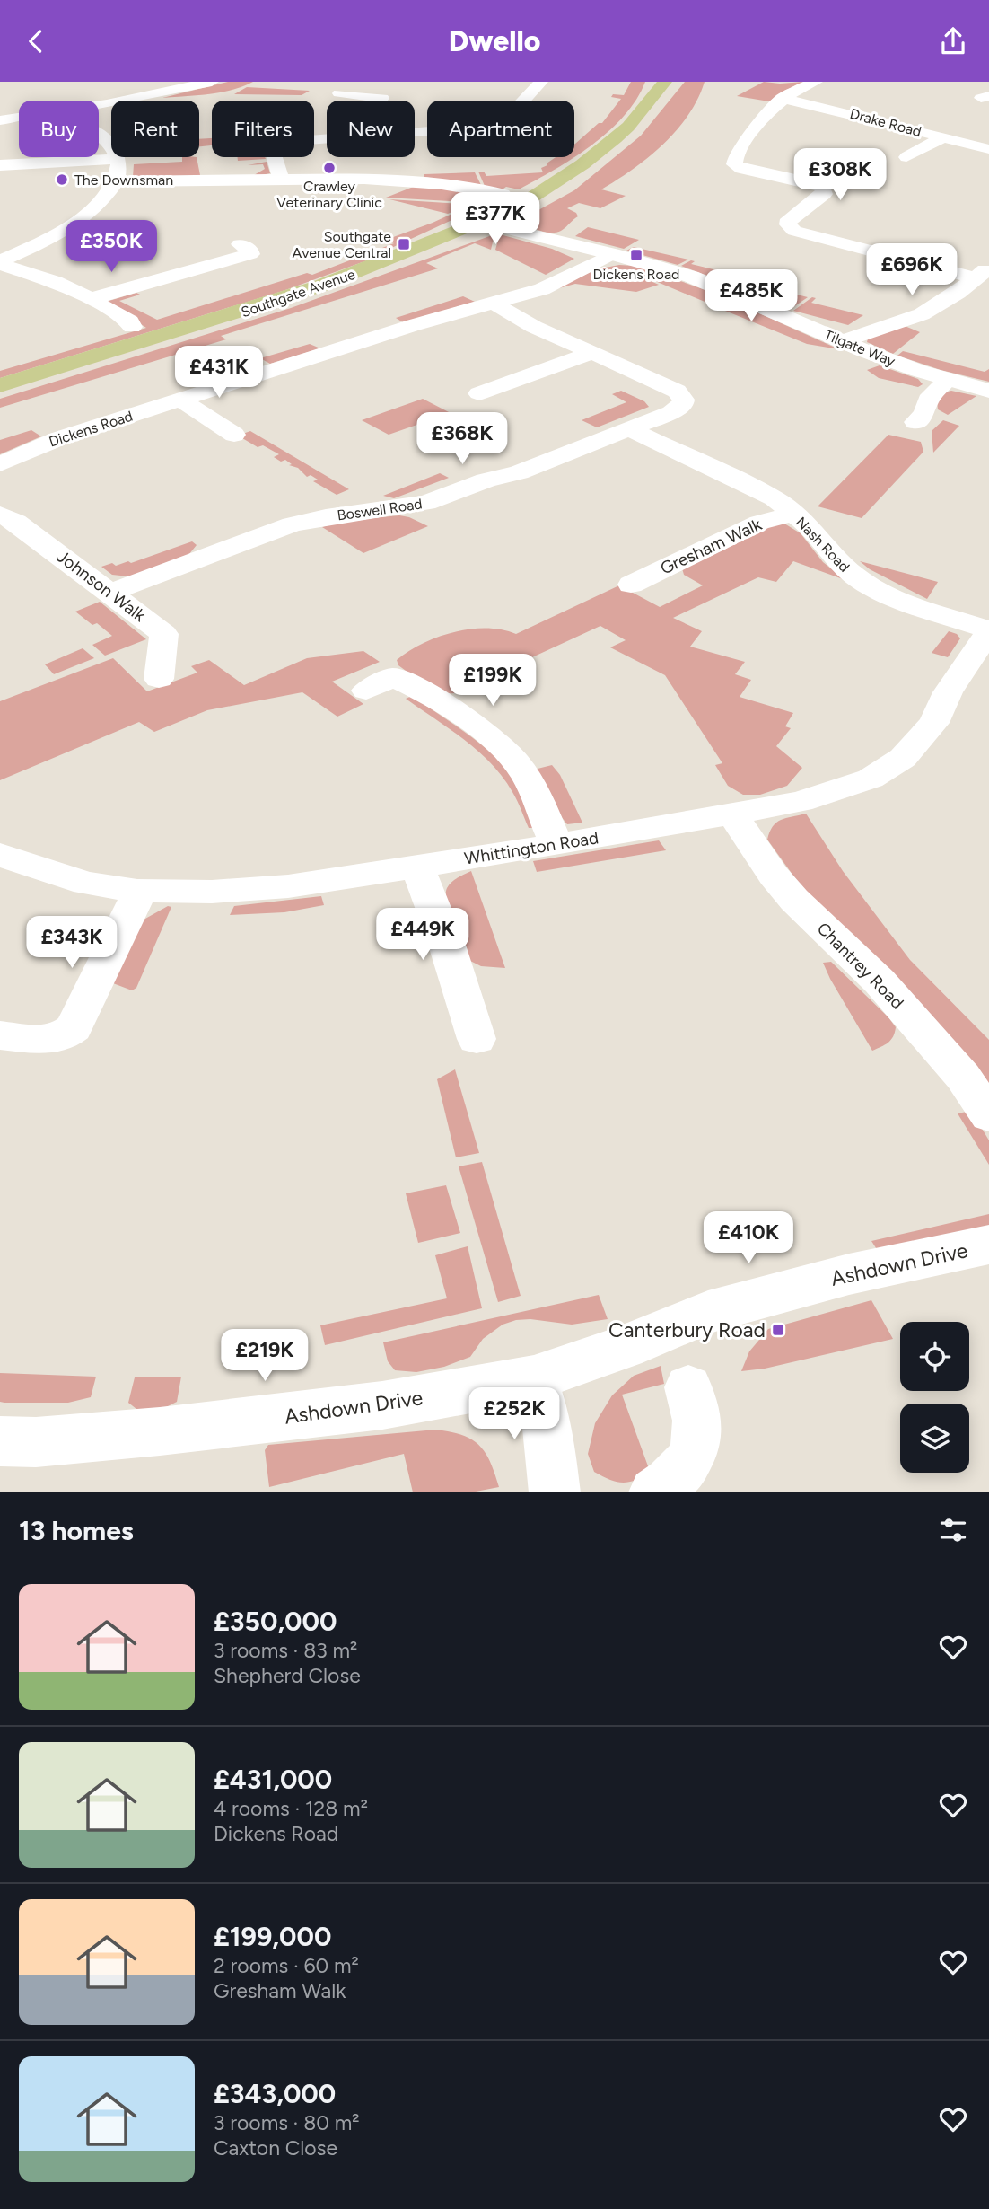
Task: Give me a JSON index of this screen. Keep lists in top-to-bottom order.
{
  "streets": {
    "main road": ["Southgate Avenue"],
    "street": [
      "Drake Road",
      "Tilgate Way",
      "Dickens Road",
      "Boswell Road",
      "Nash Road",
      "Gresham Walk",
      "Johnson Walk",
      "Whittington Road",
      "Chantrey Road",
      "Ashdown Drive"
    ]
  },
  "crossings": [
    ["Southgate Avenue", "Tilgate Way"],
    ["Tilgate Way", "Dickens Road"],
    ["Dickens Road", "Boswell Road"],
    ["Boswell Road", "Nash Road"],
    ["Boswell Road", "Johnson Walk"],
    ["Nash Road", "Gresham Walk"],
    ["Nash Road", "Whittington Road"],
    ["Whittington Road", "Chantrey Road"]
  ],
  "places": {
    "other": ["Crawley Veterinary Clinic", "The Downsman"],
    "transit": ["Southgate Avenue Central", "Dickens Road", "Canterbury Road"]
  },
  "page": {
    "header": "Dwello",
    "chip": [
      "Buy",
      "Rent",
      "Filters",
      "New",
      "Apartment"
    ],
    "price": [
      "£308K",
      "£377K",
      "£350K",
      "£696K",
      "£485K",
      "£431K",
      "£368K",
      "£199K",
      "£449K",
      "£343K",
      "£410K",
      "£219K",
      "£252K"
    ],
    "heading": "13 homes",
    "list": [
      {
        "name": "£350,000",
        "note": "3 rooms · 83 m² · Shepherd Close"
      },
      {
        "name": "£431,000",
        "note": "4 rooms · 128 m² · Dickens Road"
      },
      {
        "name": "£199,000",
        "note": "2 rooms · 60 m² · Gresham Walk"
      },
      {
        "name": "£343,000",
        "note": "3 rooms · 80 m² · Caxton Close"
      }
    ]
  }
}
